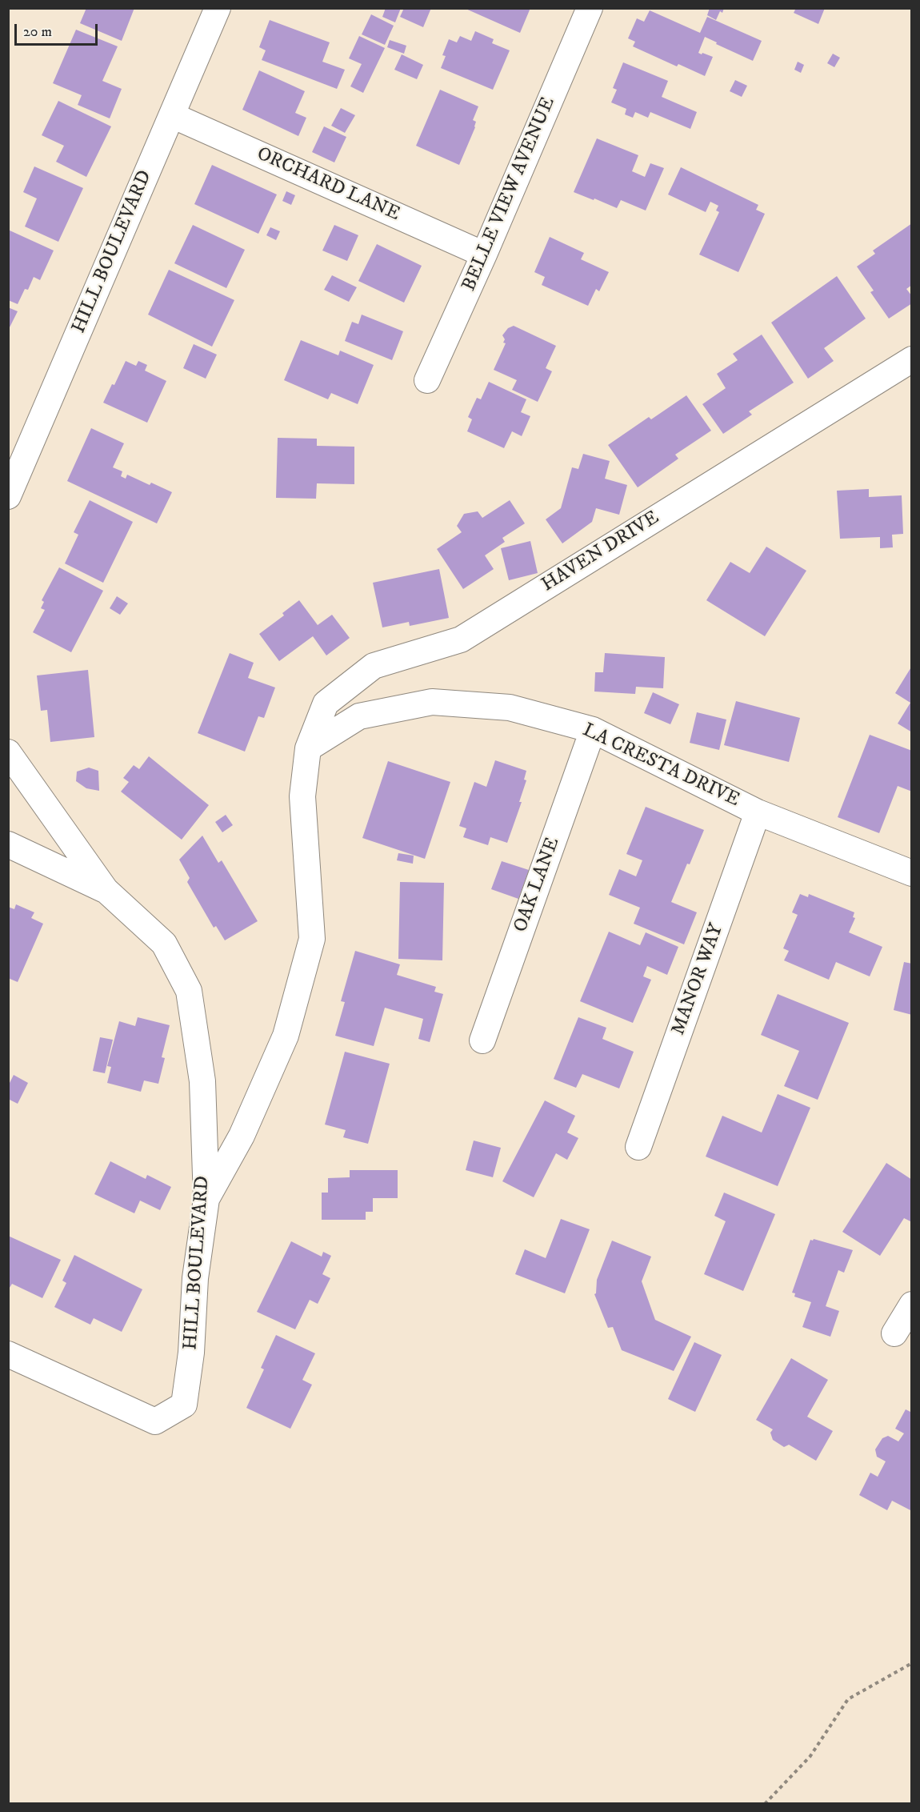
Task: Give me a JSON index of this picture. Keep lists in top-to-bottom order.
{
  "streets": {
    "street": [
      "ORCHARD LANE",
      "BELLE VIEW AVENUE",
      "HILL BOULEVARD",
      "HAVEN DRIVE",
      "LA CRESTA DRIVE",
      "OAK LANE",
      "MANOR WAY"
    ]
  },
  "crossings": [
    ["ORCHARD LANE", "BELLE VIEW AVENUE"],
    ["ORCHARD LANE", "HILL BOULEVARD"],
    ["HAVEN DRIVE", "LA CRESTA DRIVE"],
    ["LA CRESTA DRIVE", "OAK LANE"],
    ["LA CRESTA DRIVE", "MANOR WAY"]
  ],
  "scale_bar": "20 m"
}
